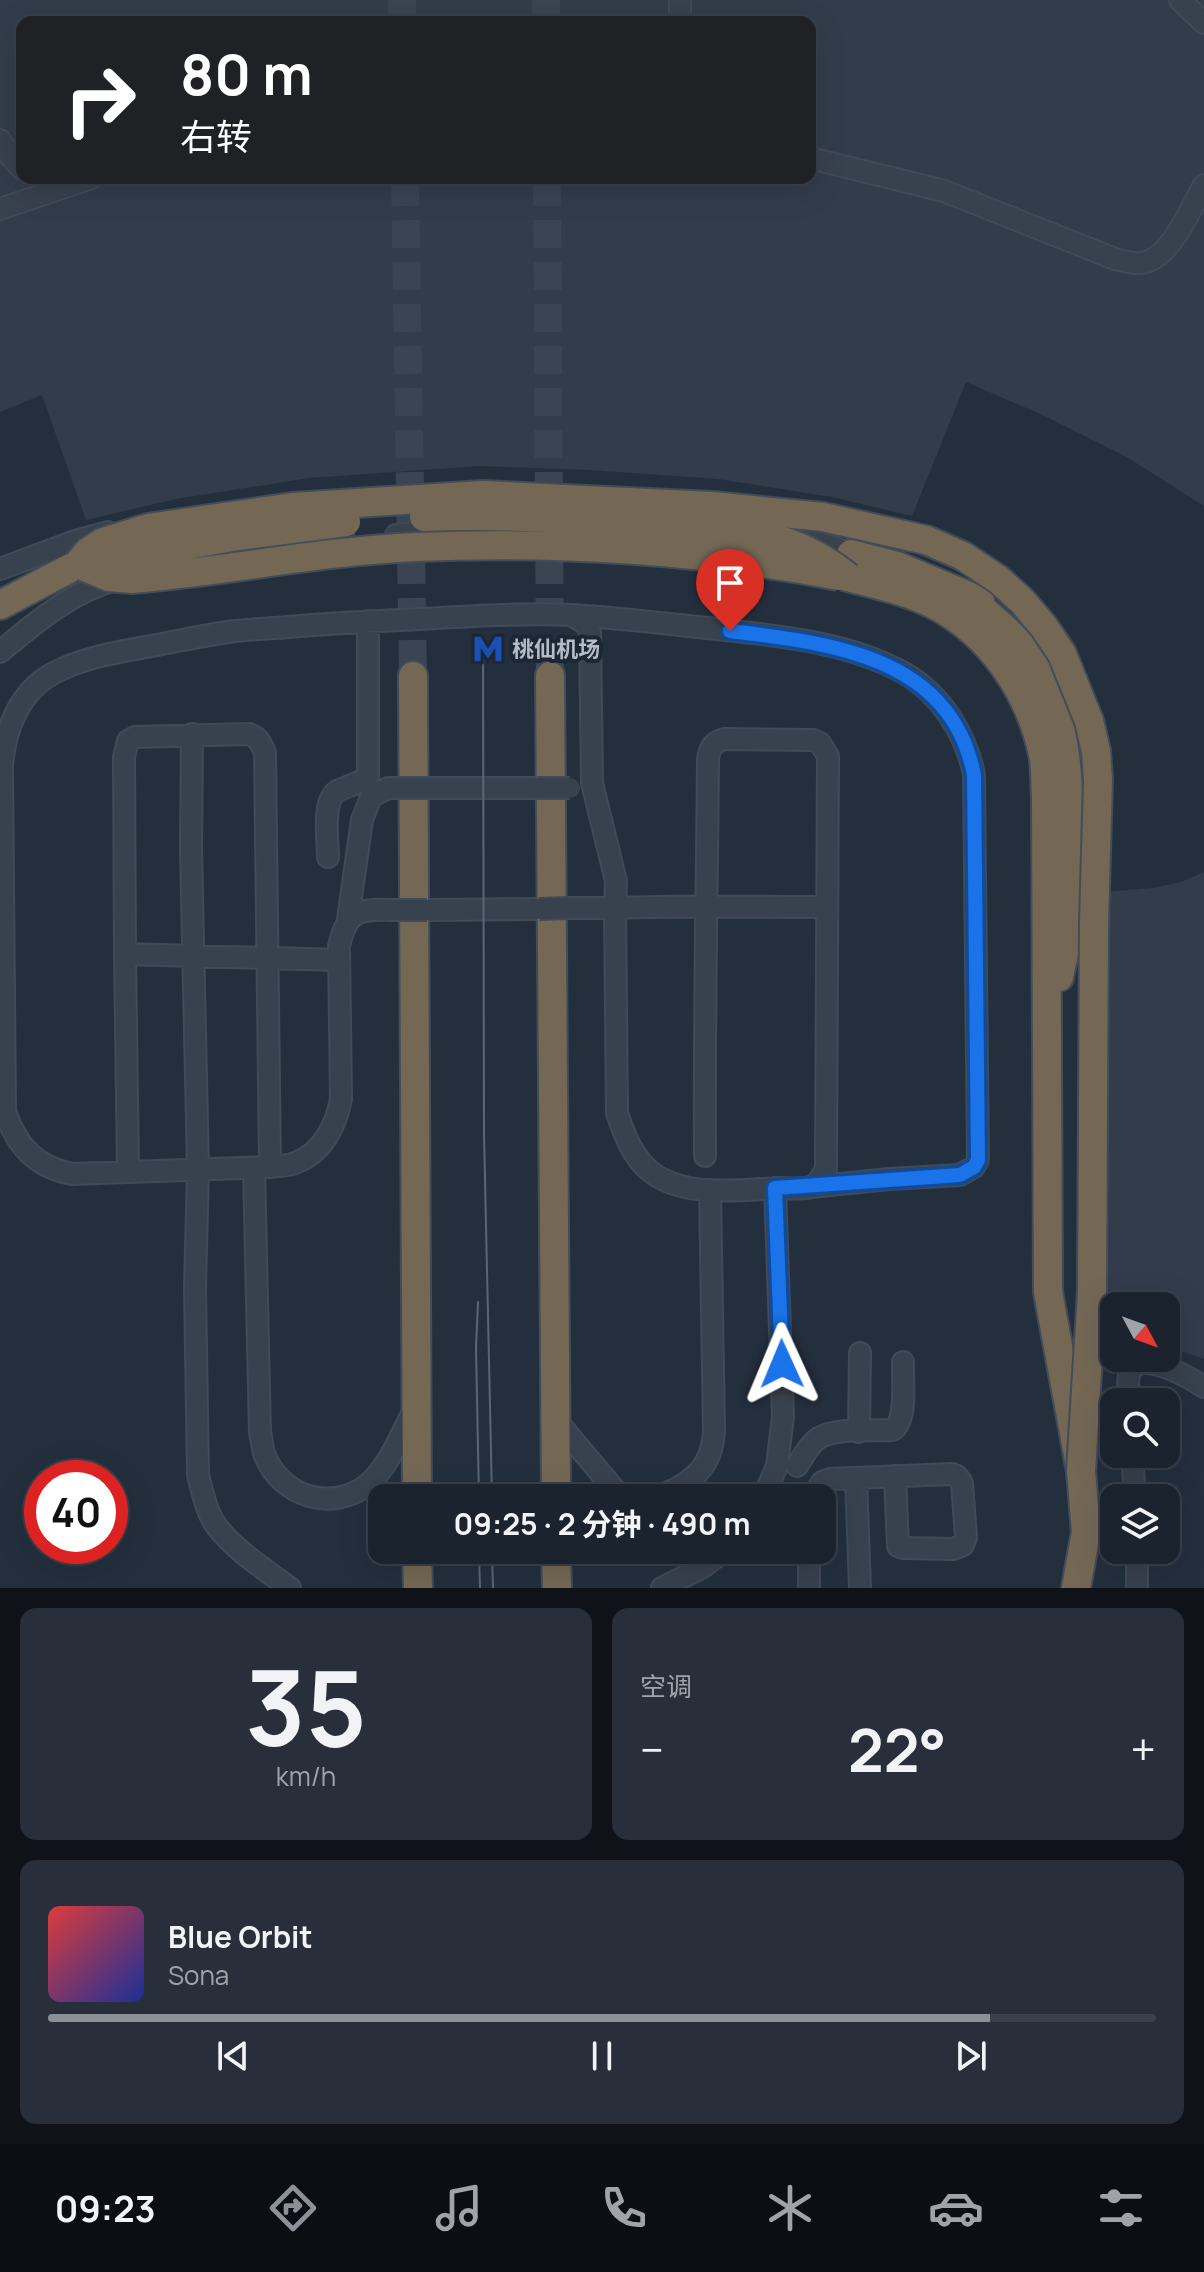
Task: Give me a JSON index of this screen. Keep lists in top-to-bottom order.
{
  "places": {
    "metro station": ["桃仙机场"]
  },
  "north": "bottom right",
  "page": {
    "turn": ["80 m", "右转"],
    "limit": "40",
    "trip": "09:25 · 2 分钟 · 490 m",
    "tile": [
      ["35", "km/h"],
      "空调"
    ],
    "heat": ["−", "22°", "+"],
    "song": ["Blue Orbit", "Sona"],
    "tabs": "09:23"
  }
}
